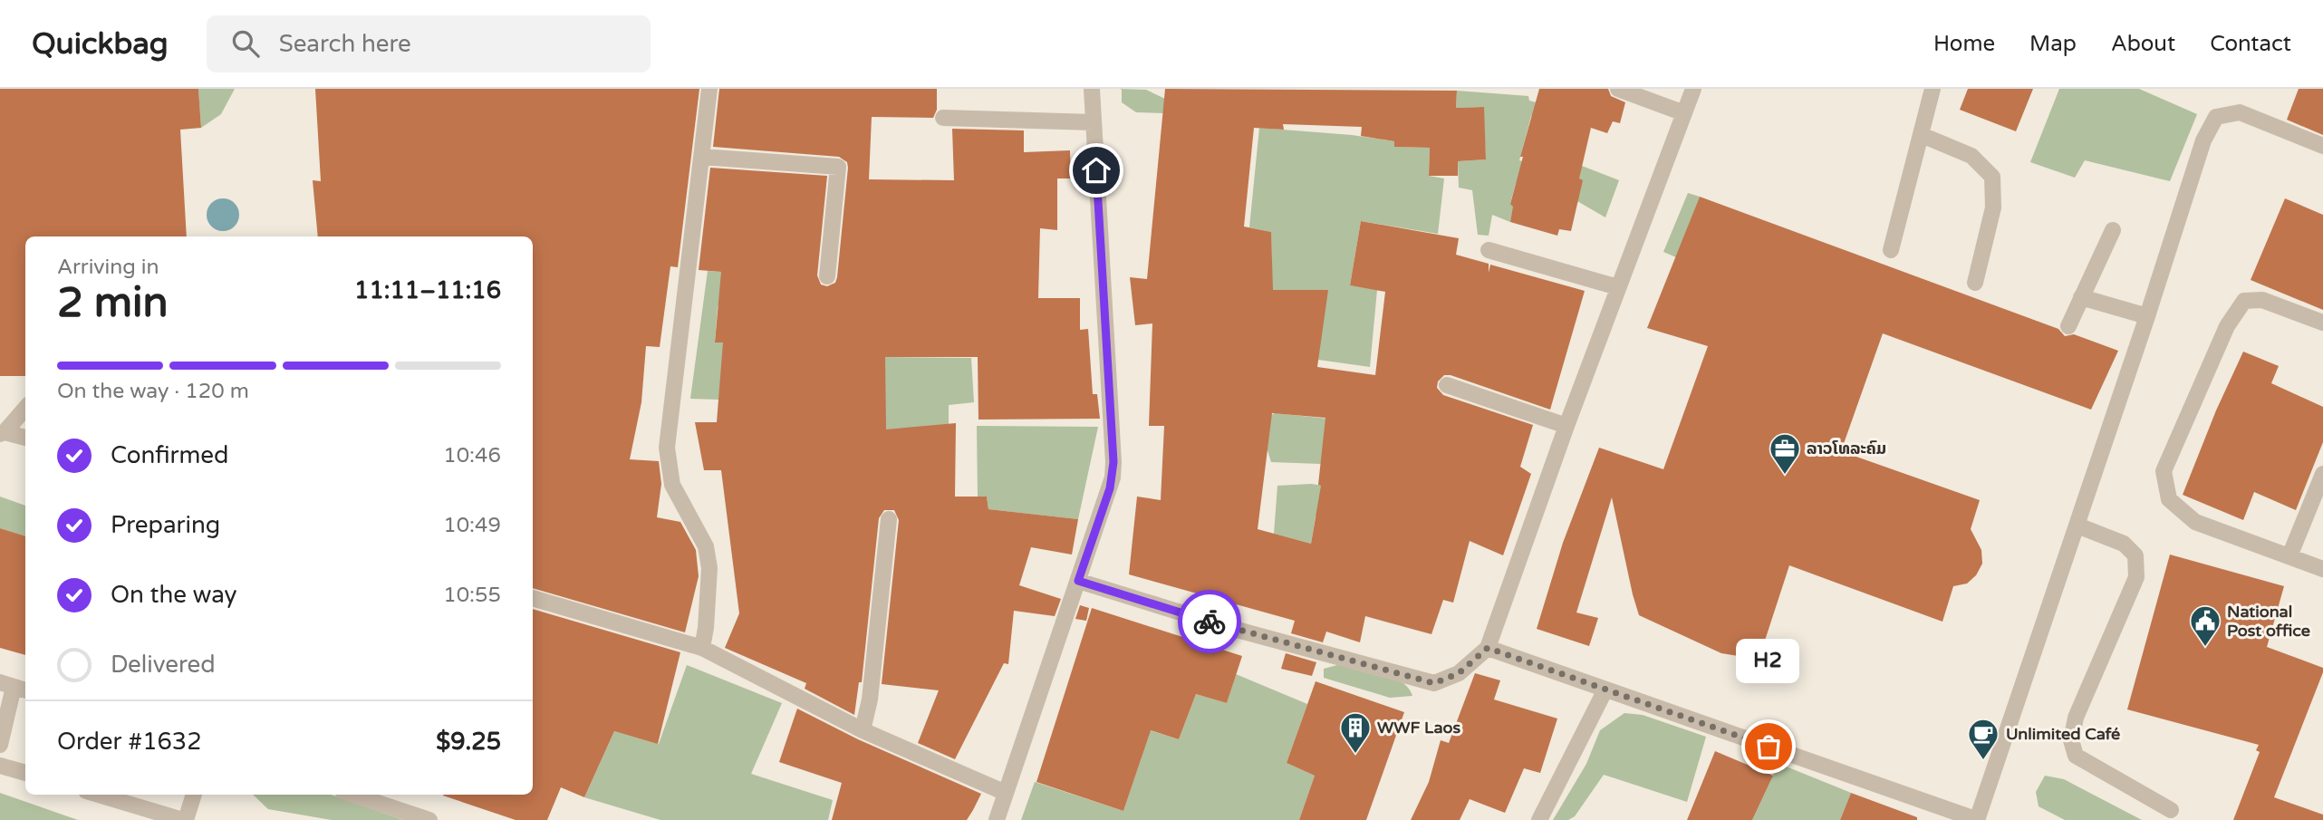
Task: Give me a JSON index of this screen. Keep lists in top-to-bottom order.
{
  "places": {
    "office": ["ລາວໂທລະຄົມ"],
    "public building": ["National Post office"],
    "other": ["H2"],
    "building": ["WWF Laos"],
    "cafe": ["Unlimited Café"]
  },
  "page": {
    "header": "Quickbag",
    "search": "Search here",
    "nav": [
      "Home",
      "Map",
      "About",
      "Contact"
    ],
    "heading": ["2 min", "Arriving in", "11:11–11:16"],
    "panel": ["Order #1632", "$9.25"],
    "bar": "On the way · 120 m",
    "list": [
      ["Confirmed", "10:46"],
      ["Preparing", "10:49"],
      ["On the way", "10:55"],
      "Delivered"
    ],
    "bubble": "H2"
  }
}
